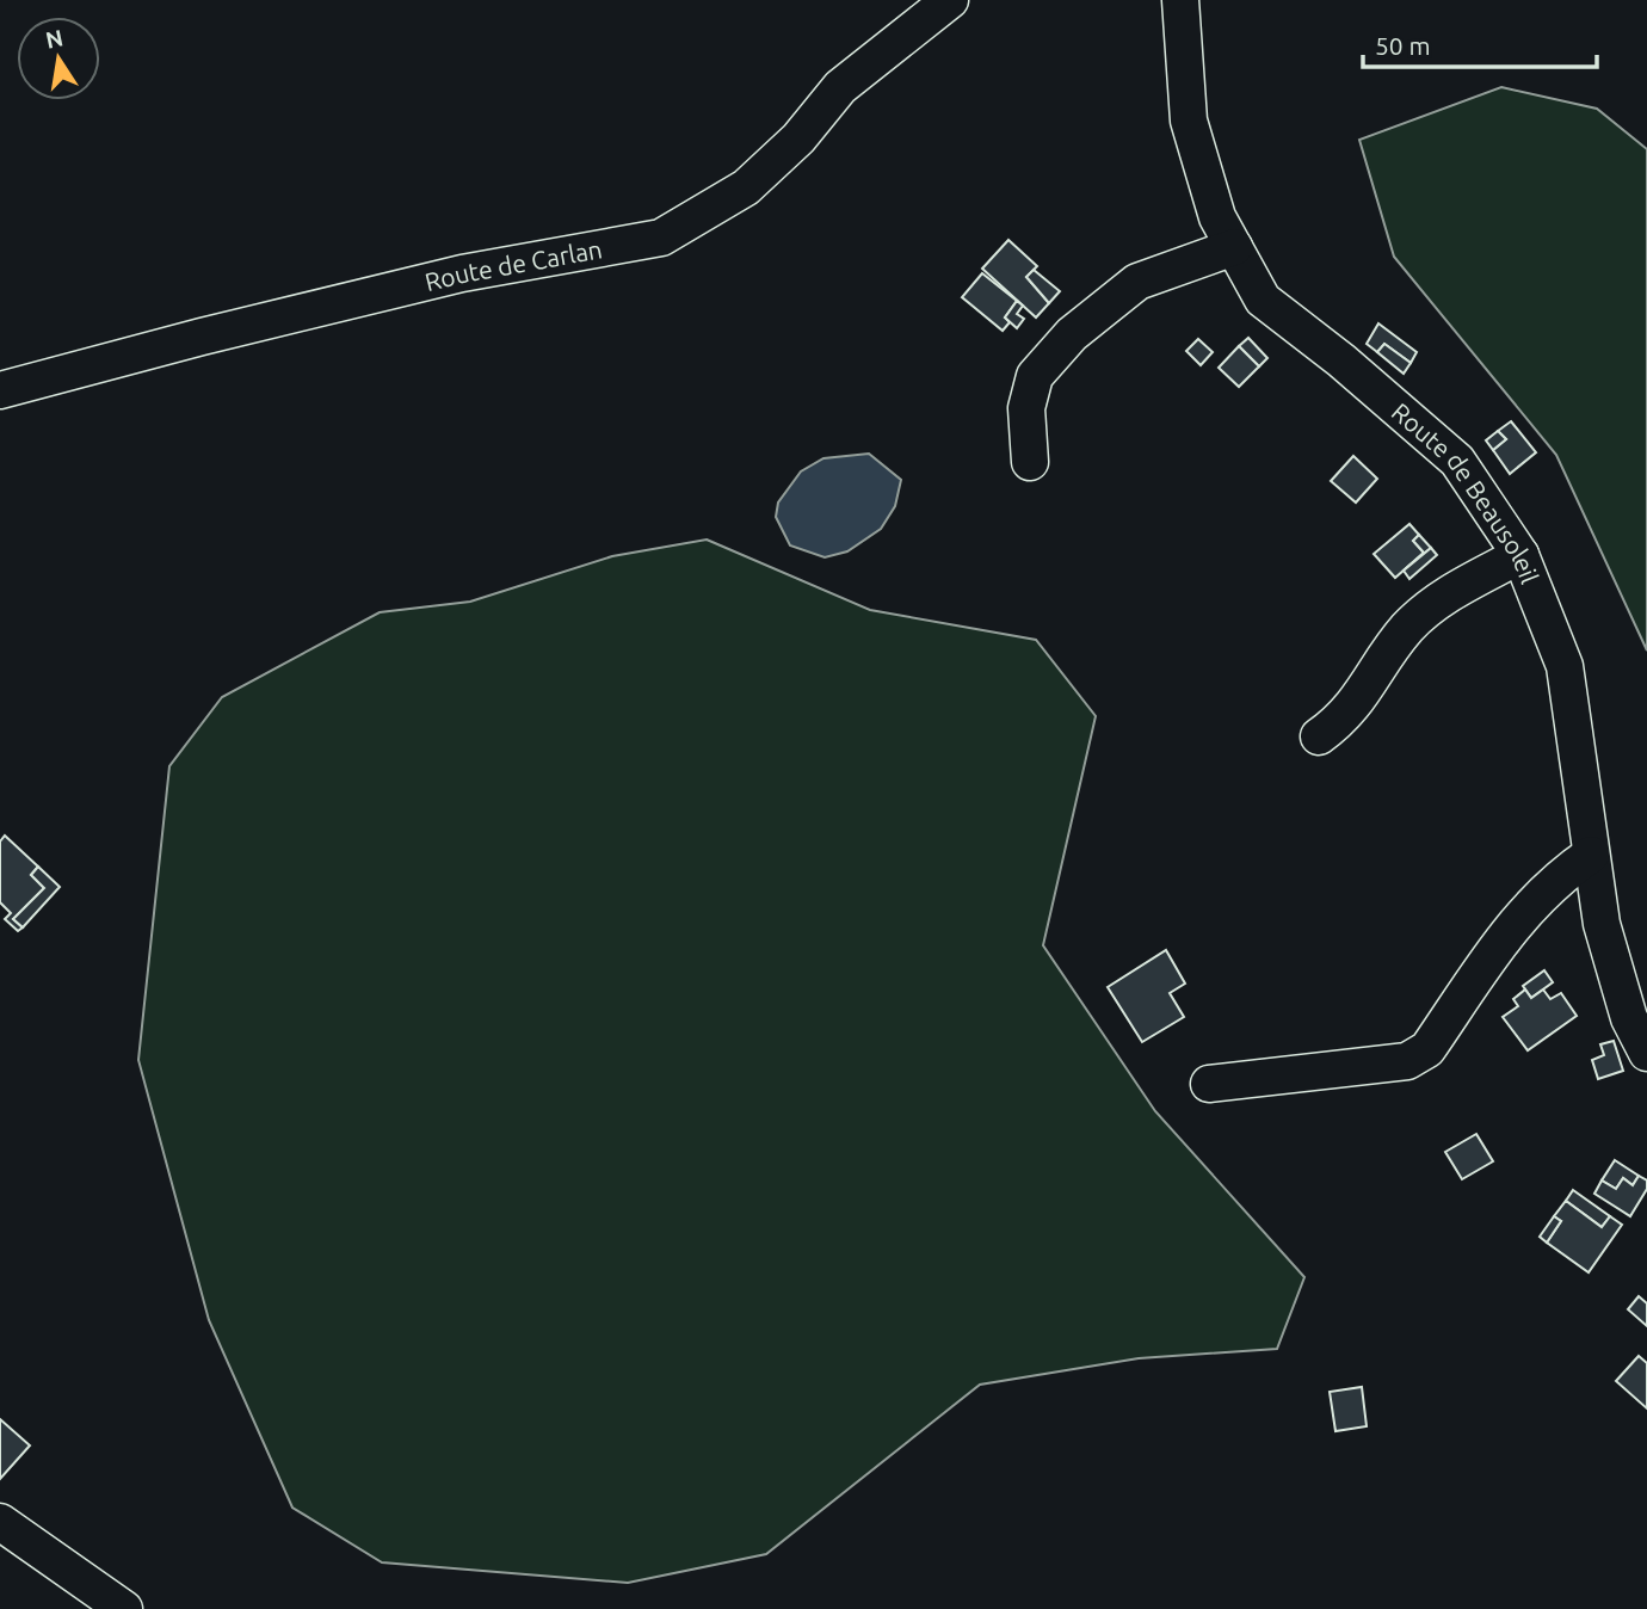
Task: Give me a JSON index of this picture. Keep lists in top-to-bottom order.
{
  "streets": {
    "street": ["Route de Carlan", "Route de Beausoleil"]
  },
  "scale_bar": "50 m",
  "north": "top"
}
